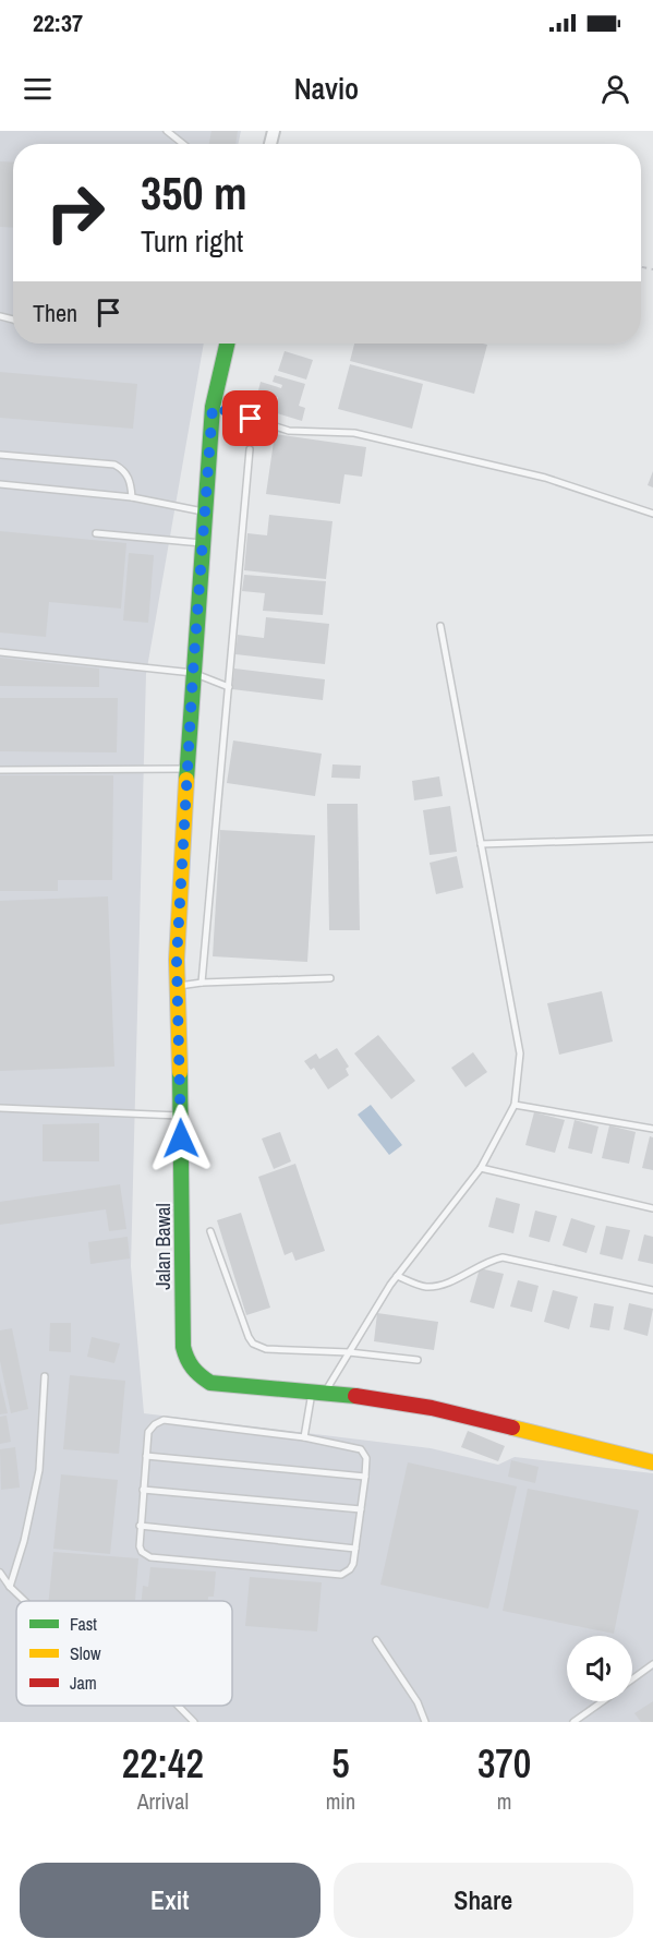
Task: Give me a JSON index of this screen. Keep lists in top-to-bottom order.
{
  "streets": {
    "street": ["Jalan Bawal"]
  },
  "legend": ["Fast", "Slow", "Jam"],
  "page": {
    "status": "22:37",
    "header": "Navio",
    "turn": ["350 m", "Turn right"],
    "then": "Then",
    "eta": [
      "22:42",
      "Arrival",
      "5",
      "min",
      "370",
      "m"
    ],
    "buttons": ["Exit", "Share"]
  }
}
